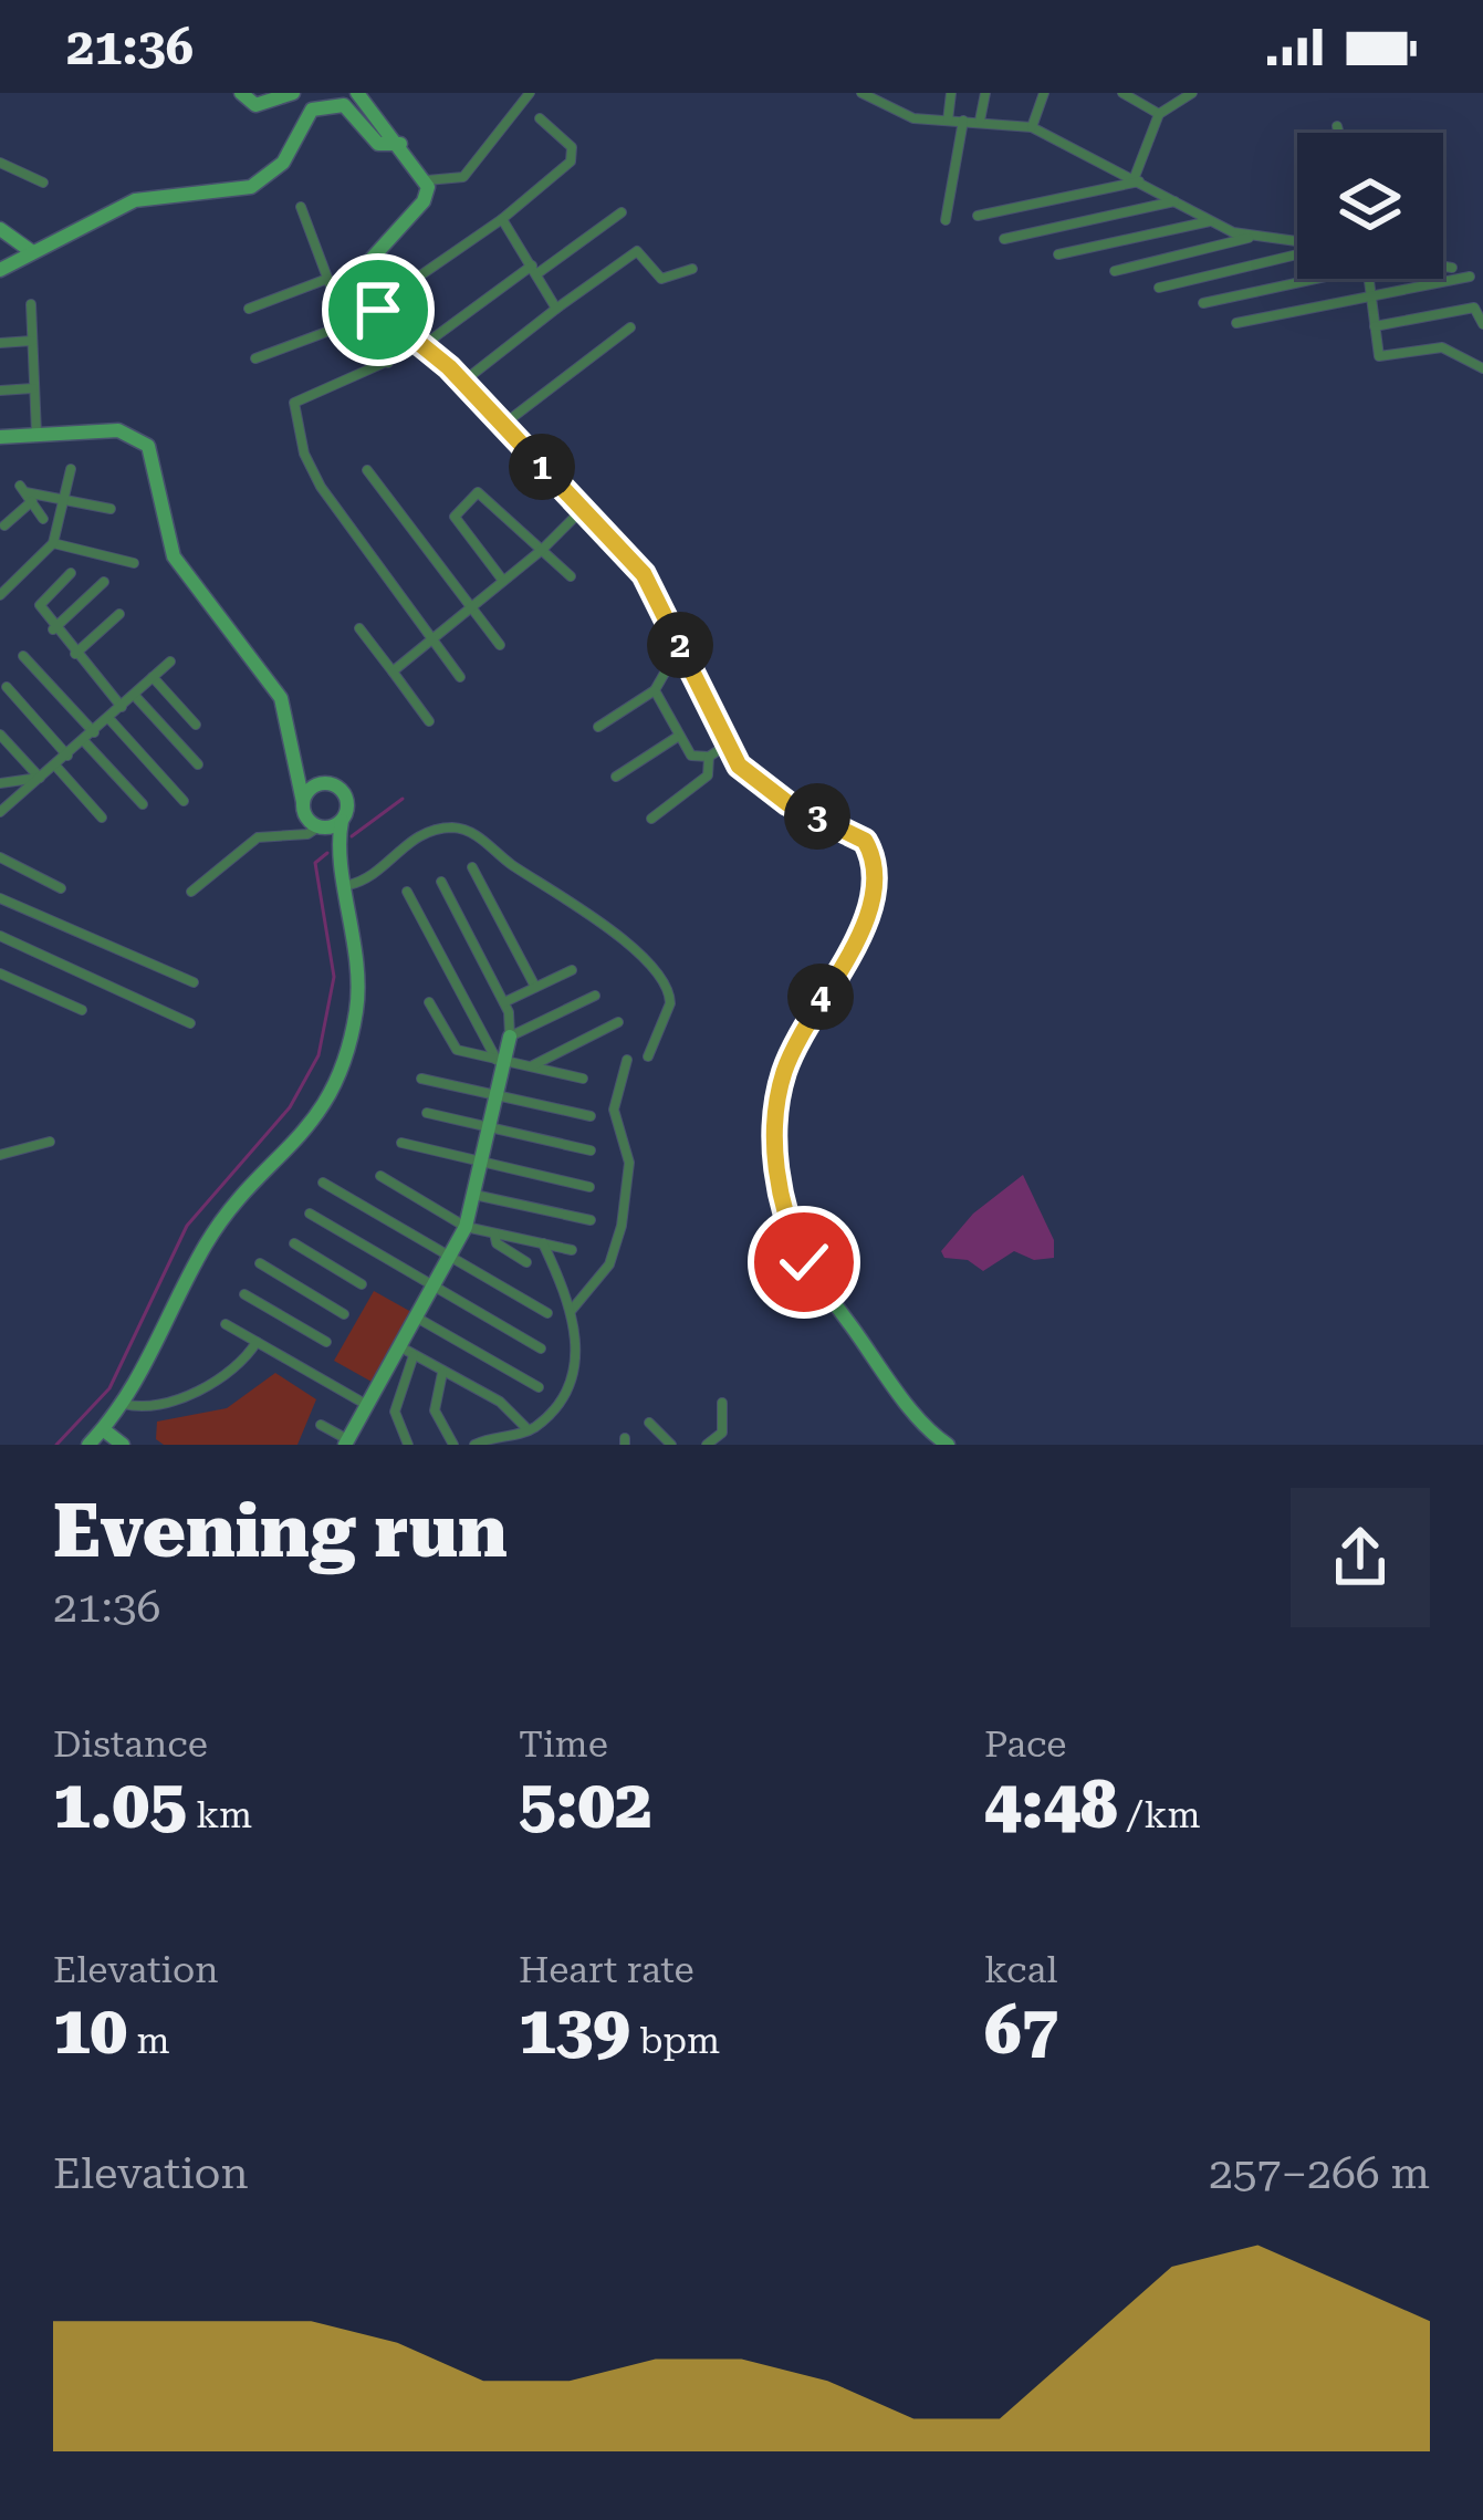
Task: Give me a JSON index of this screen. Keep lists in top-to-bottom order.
{
  "page": {
    "status": "21:36",
    "pins": [
      "1",
      "2",
      "3",
      "4"
    ],
    "heading": ["Evening run", "21:36"],
    "stats": [
      ["Distance", "1.05 km"],
      ["Time", "5:02"],
      ["Pace", "4:48 /km"],
      ["Elevation", "10 m"],
      ["Heart rate", "139 bpm"],
      ["kcal", "67"]
    ],
    "chart": ["Elevation", "257–266 m"]
  }
}
